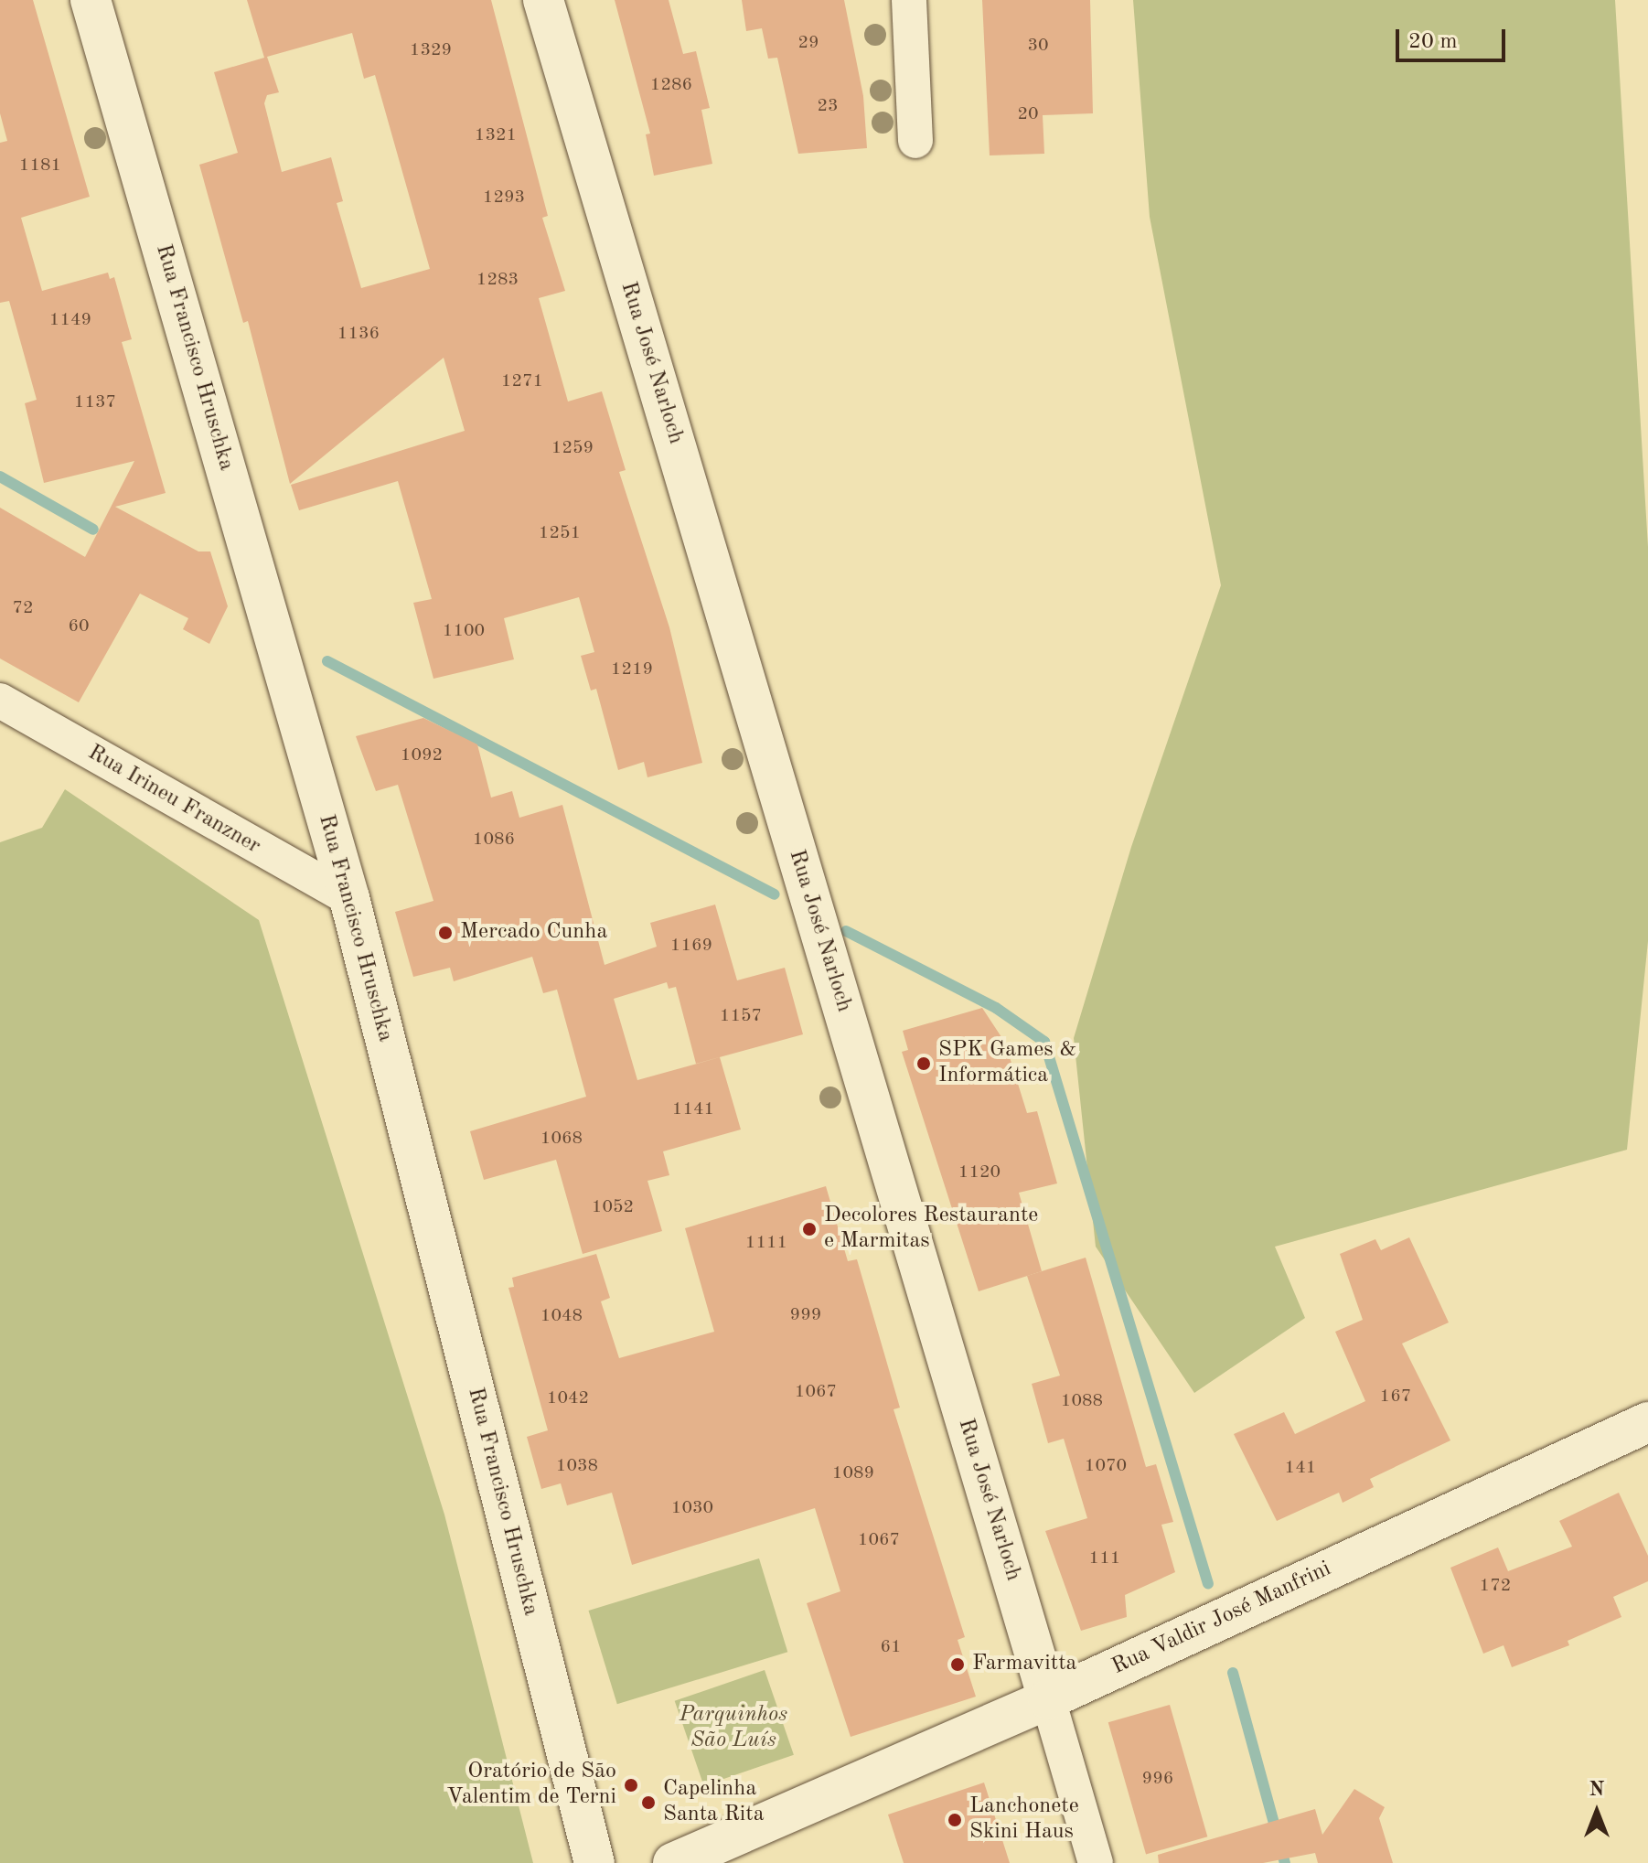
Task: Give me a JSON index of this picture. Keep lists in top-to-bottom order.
{
  "streets": {
    "street": [
      "Rua Francisco Hruschka",
      "Rua José Narloch",
      "Rua Irineu Franzner",
      "Rua Valdir José Manfrini"
    ]
  },
  "crossings": [
    ["Rua Francisco Hruschka", "Rua Irineu Franzner"],
    ["Rua José Narloch", "Rua Valdir José Manfrini"]
  ],
  "parks": ["Parquinhos São Luís"],
  "places": [
    "Mercado Cunha",
    "SPK Games & Informática",
    "Decolores Restaurante e Marmitas",
    "Farmavitta",
    "Oratório de São Valentim de Terni",
    "Capelinha Santa Rita",
    "Lanchonete Skini Haus"
  ],
  "house_numbers": [
    "29",
    "30",
    "1329",
    "1286",
    "23",
    "20",
    "1321",
    "1181",
    "1293",
    "1283",
    "1149",
    "1136",
    "1271",
    "1137",
    "1259",
    "1251",
    "72",
    "60",
    "1100",
    "1219",
    "1092",
    "1086",
    "1169",
    "1157",
    "1141",
    "1068",
    "1120",
    "1052",
    "1111",
    "999",
    "1048",
    "1067",
    "167",
    "1042",
    "1088",
    "1038",
    "1070",
    "141",
    "1089",
    "1030",
    "1067",
    "111",
    "172",
    "61",
    "996"
  ],
  "scale_bar": "20 m",
  "north": "top"
}
